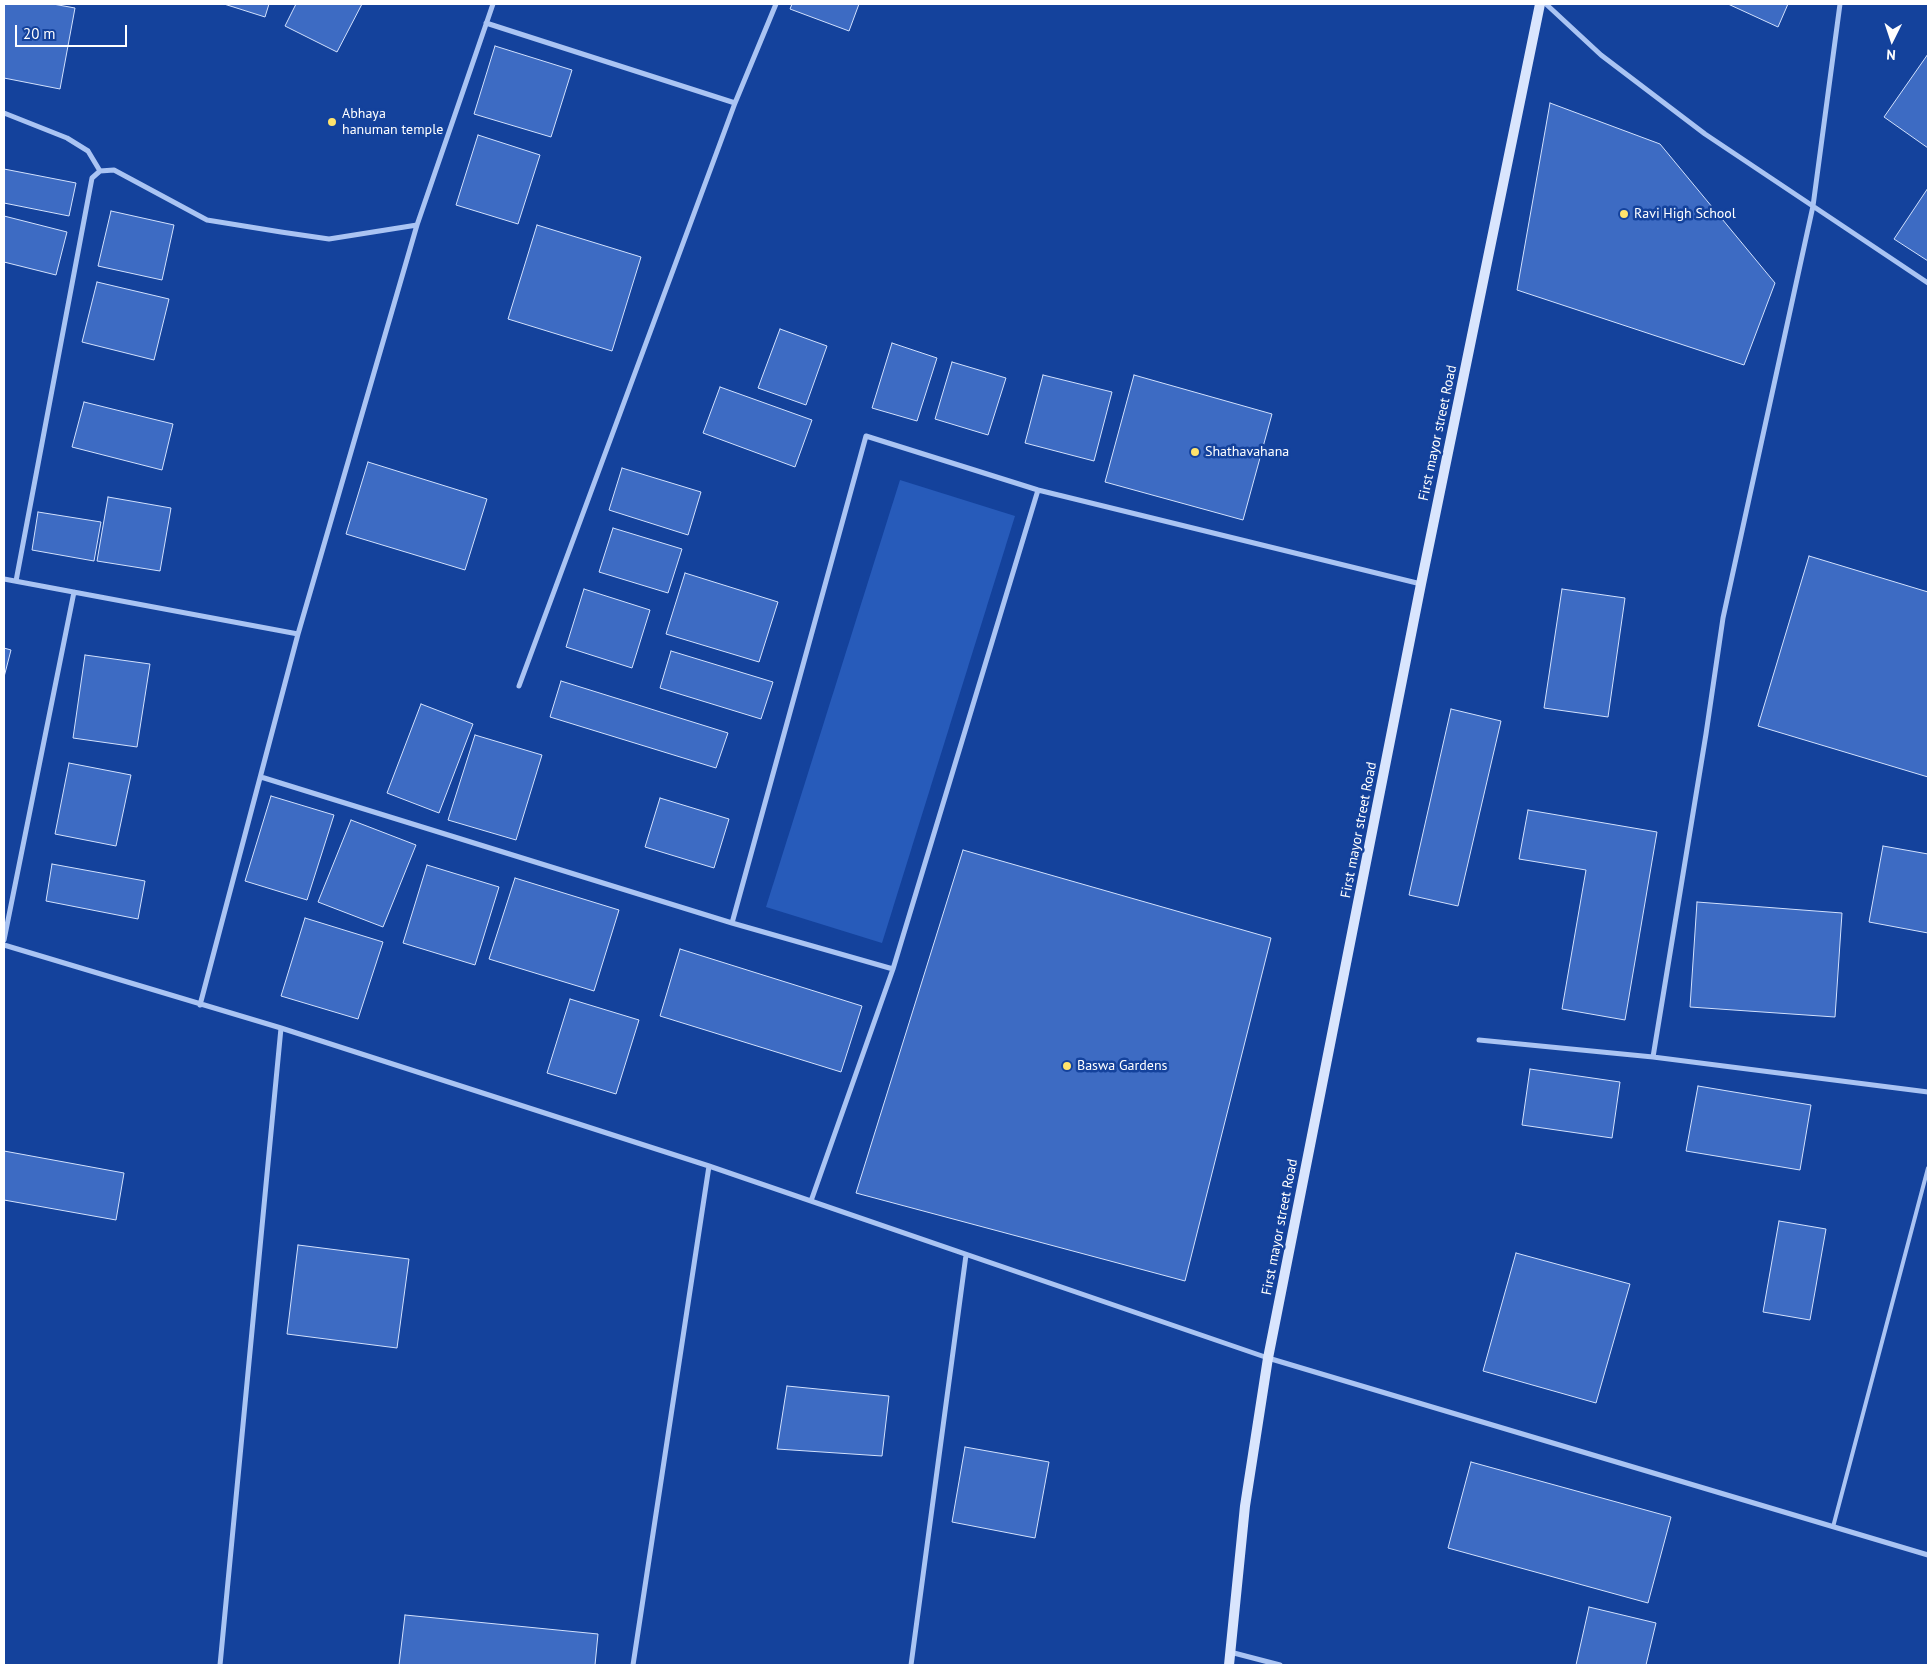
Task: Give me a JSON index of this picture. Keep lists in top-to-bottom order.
{
  "streets": {
    "street": ["First mayor street Road"]
  },
  "places": [
    "Abhaya hanuman temple",
    "Ravi High School",
    "Shathavahana",
    "Baswa Gardens"
  ],
  "scale_bar": "20 m",
  "north": "bottom"
}
